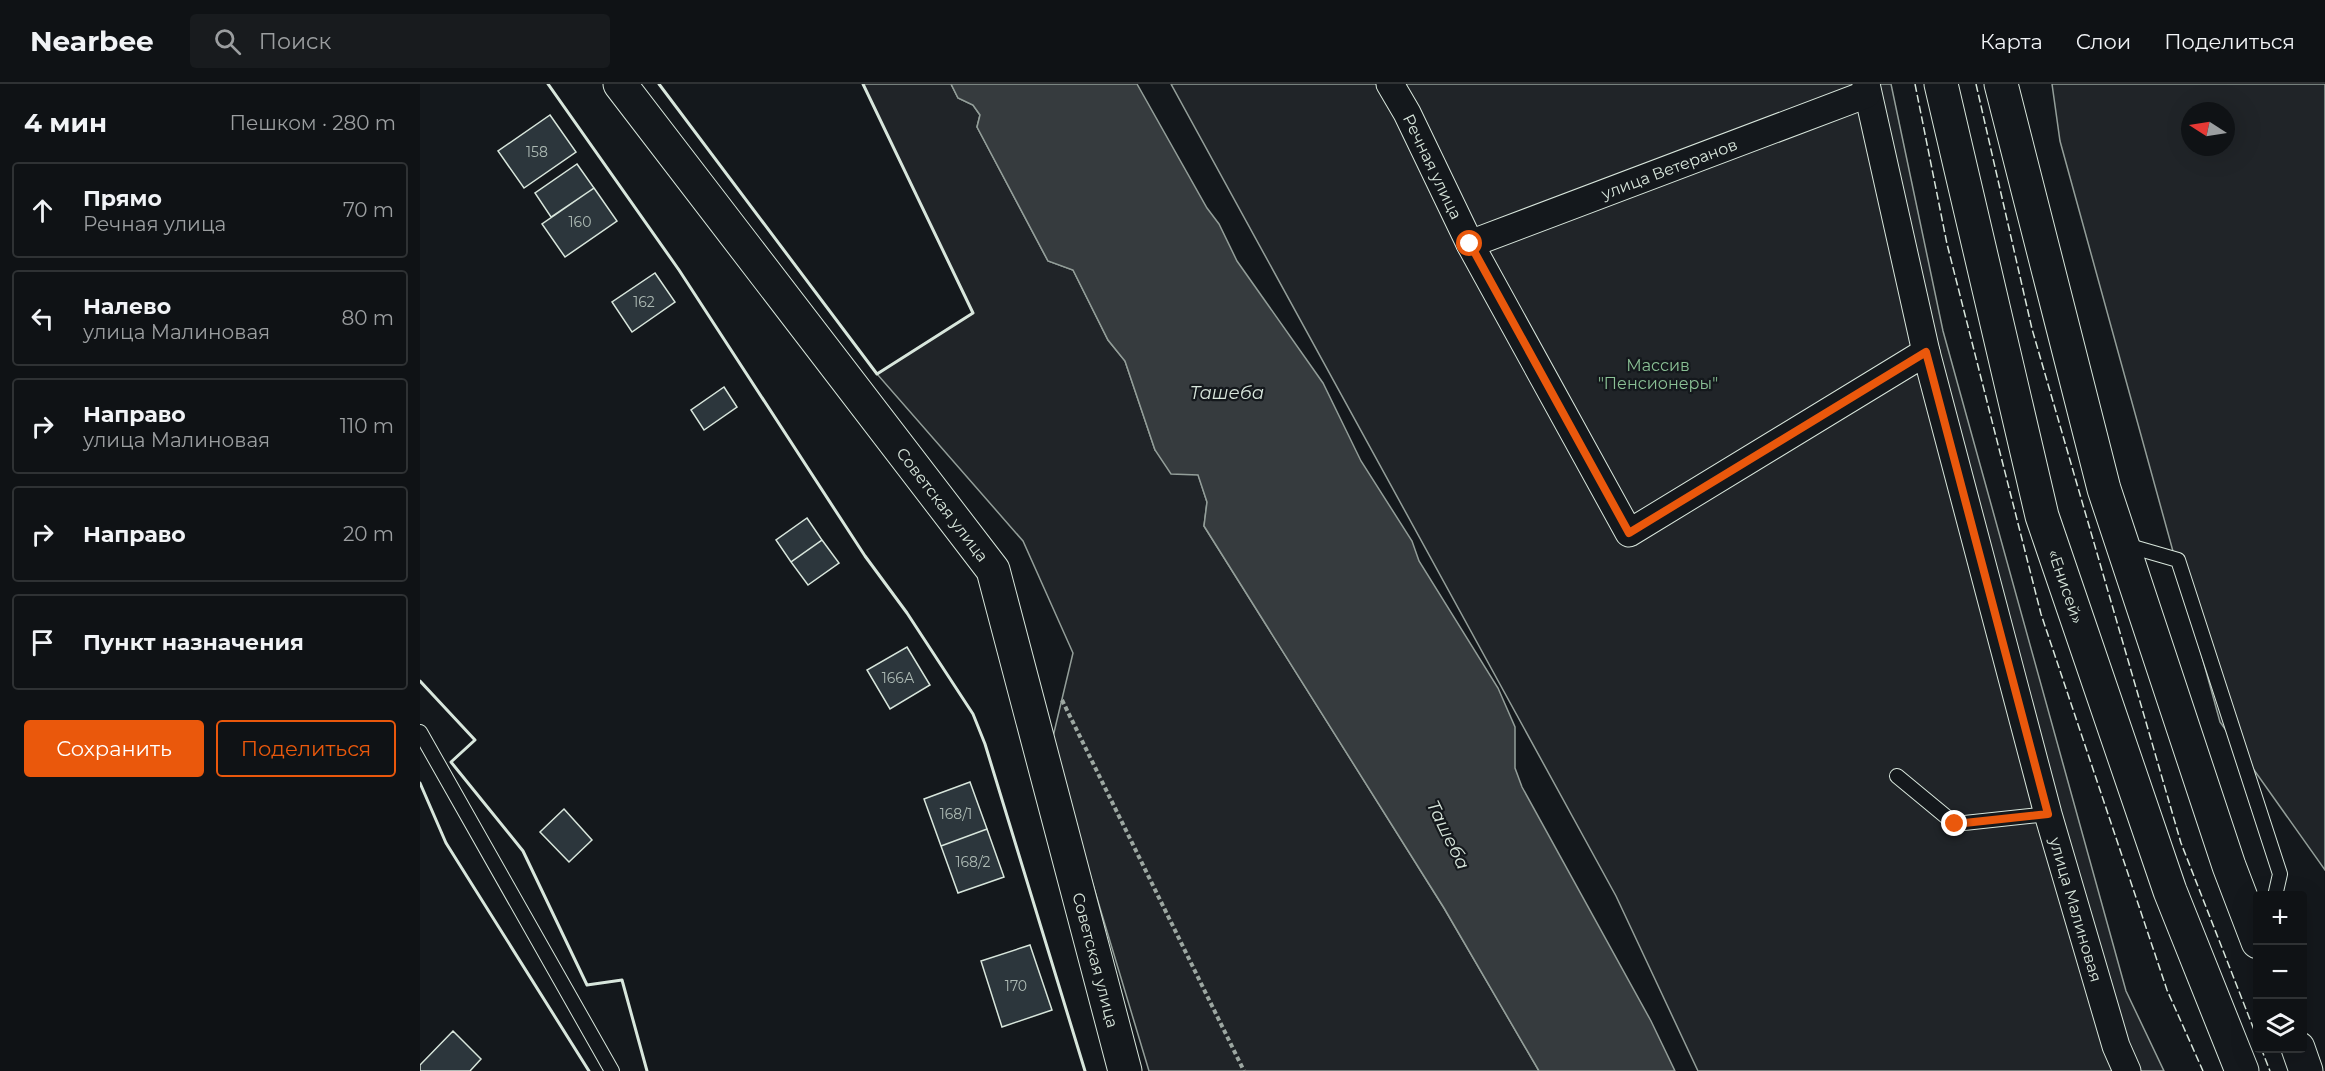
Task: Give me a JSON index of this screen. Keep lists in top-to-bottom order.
{
  "streets": {
    "main road": ["Советская улица", "«Енисей»"],
    "street": ["Речная улица", "улица Ветеранов", "улица Малиновая"]
  },
  "crossings": [
    ["Речная улица", "улица Ветеранов"],
    ["Речная улица", "улица Малиновая"],
    ["улица Ветеранов", "улица Малиновая"]
  ],
  "water": ["Ташеба"],
  "parks": ["Массив \"Пенсионеры\""],
  "house_numbers": [
    "158",
    "160",
    "162",
    "166А",
    "168/1",
    "168/2",
    "170"
  ],
  "north": "left",
  "page": {
    "header": "Nearbee",
    "search": "Поиск",
    "nav": ["Карта", "Слои", "Поделиться"],
    "heading": ["4 мин", "Пешком · 280 m"],
    "list": [
      ["Прямо", "Речная улица", "70 m"],
      ["Налево", "улица Малиновая", "80 m"],
      ["Направо", "улица Малиновая", "110 m"],
      ["Направо", "20 m"],
      "Пункт назначения"
    ],
    "buttons": ["Сохранить", "Поделиться"],
    "map_buttons": ["+", "−"]
  }
}
